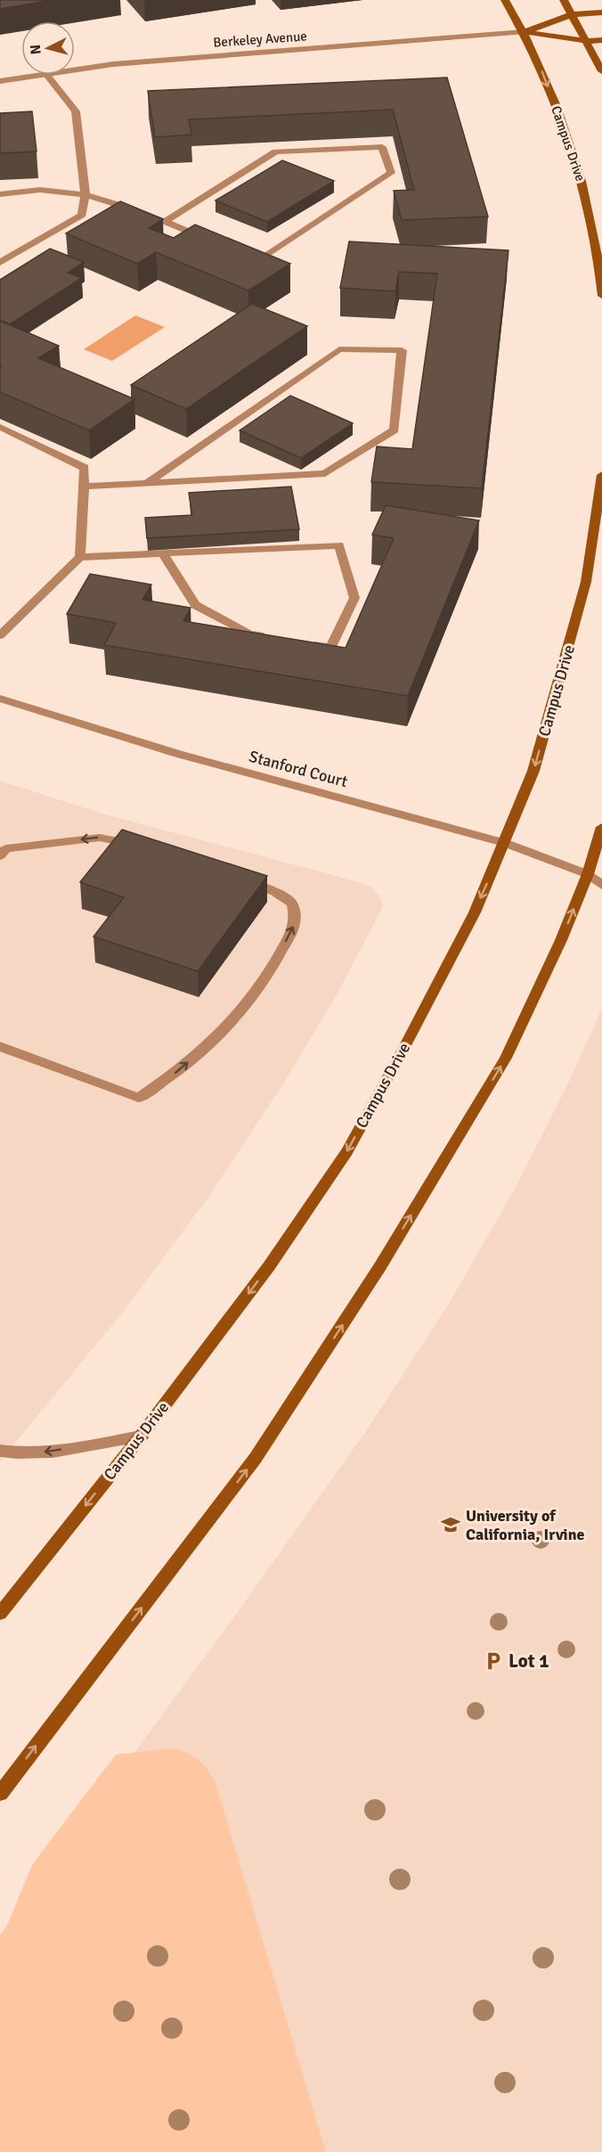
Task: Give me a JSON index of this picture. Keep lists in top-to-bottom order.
{
  "streets": {
    "main road": ["Berkeley Avenue", "Campus Drive"],
    "street": ["Stanford Court"]
  },
  "crossings": [
    ["Berkeley Avenue", "Campus Drive"],
    ["Campus Drive", "Stanford Court"]
  ],
  "places": {
    "school or university": ["University of California, Irvine"],
    "parking": ["Lot 1"]
  },
  "north": "left"
}
